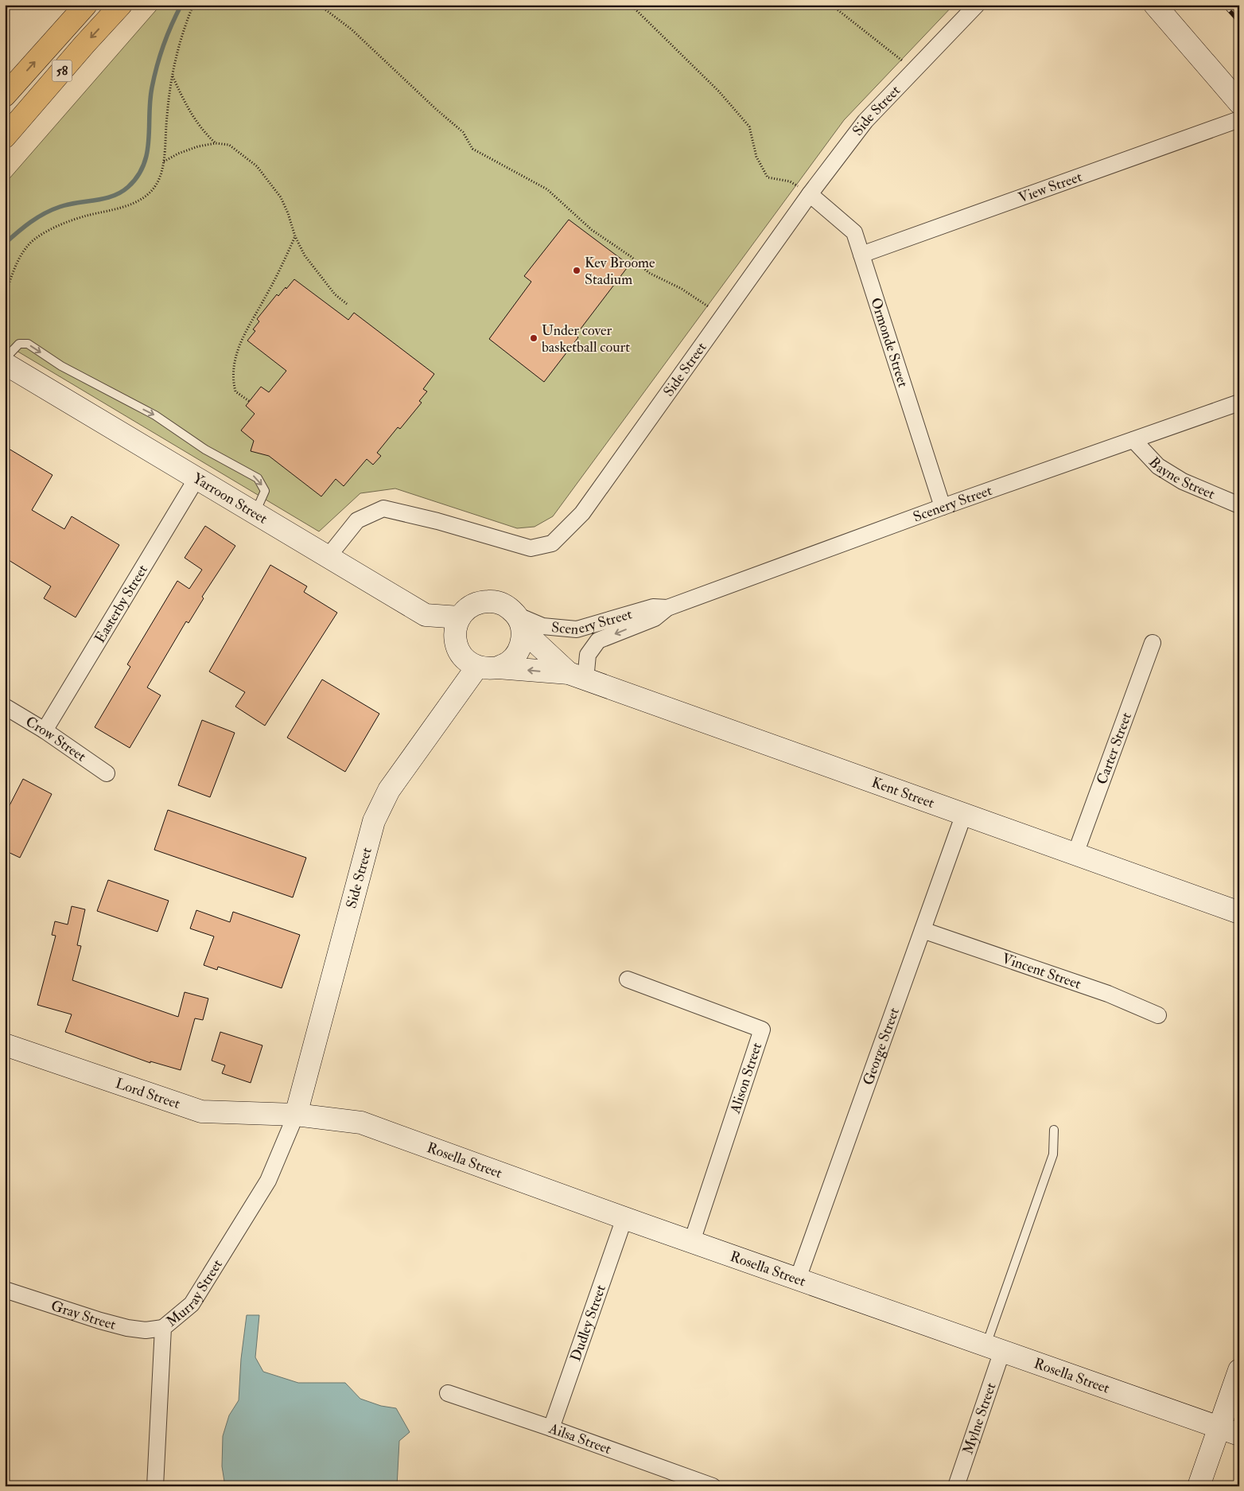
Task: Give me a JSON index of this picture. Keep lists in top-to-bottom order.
{
  "streets": {
    "main road": ["58"],
    "street": [
      "Side Street",
      "View Street",
      "Ormonde Street",
      "Bayne Street",
      "Yarroon Street",
      "Scenery Street",
      "Easterby Street",
      "Crow Street",
      "Carter Street",
      "Kent Street",
      "Vincent Street",
      "George Street",
      "Alison Street",
      "Lord Street",
      "Rosella Street",
      "Murray Street",
      "Gray Street",
      "Dudley Street",
      "Mylne Street",
      "Ailsa Street"
    ]
  },
  "crossings": [
    ["Side Street", "Ormonde Street"],
    ["Side Street", "Yarroon Street"],
    ["Side Street", "Scenery Street"],
    ["Side Street", "Kent Street"],
    ["Side Street", "Lord Street"],
    ["Side Street", "Rosella Street"],
    ["Side Street", "Murray Street"],
    ["View Street", "Ormonde Street"],
    ["Ormonde Street", "Scenery Street"],
    ["Bayne Street", "Scenery Street"],
    ["Yarroon Street", "Scenery Street"],
    ["Yarroon Street", "Easterby Street"],
    ["Yarroon Street", "Kent Street"],
    ["Scenery Street", "Kent Street"],
    ["Easterby Street", "Crow Street"],
    ["Carter Street", "Kent Street"],
    ["Kent Street", "George Street"],
    ["Vincent Street", "George Street"],
    ["George Street", "Rosella Street"],
    ["Alison Street", "Rosella Street"],
    ["Lord Street", "Rosella Street"],
    ["Lord Street", "Murray Street"],
    ["Rosella Street", "Murray Street"],
    ["Rosella Street", "Dudley Street"],
    ["Rosella Street", "Mylne Street"],
    ["Murray Street", "Gray Street"],
    ["Dudley Street", "Ailsa Street"]
  ],
  "places": ["Kev Broome Stadium", "Under cover basketball court"]
}
